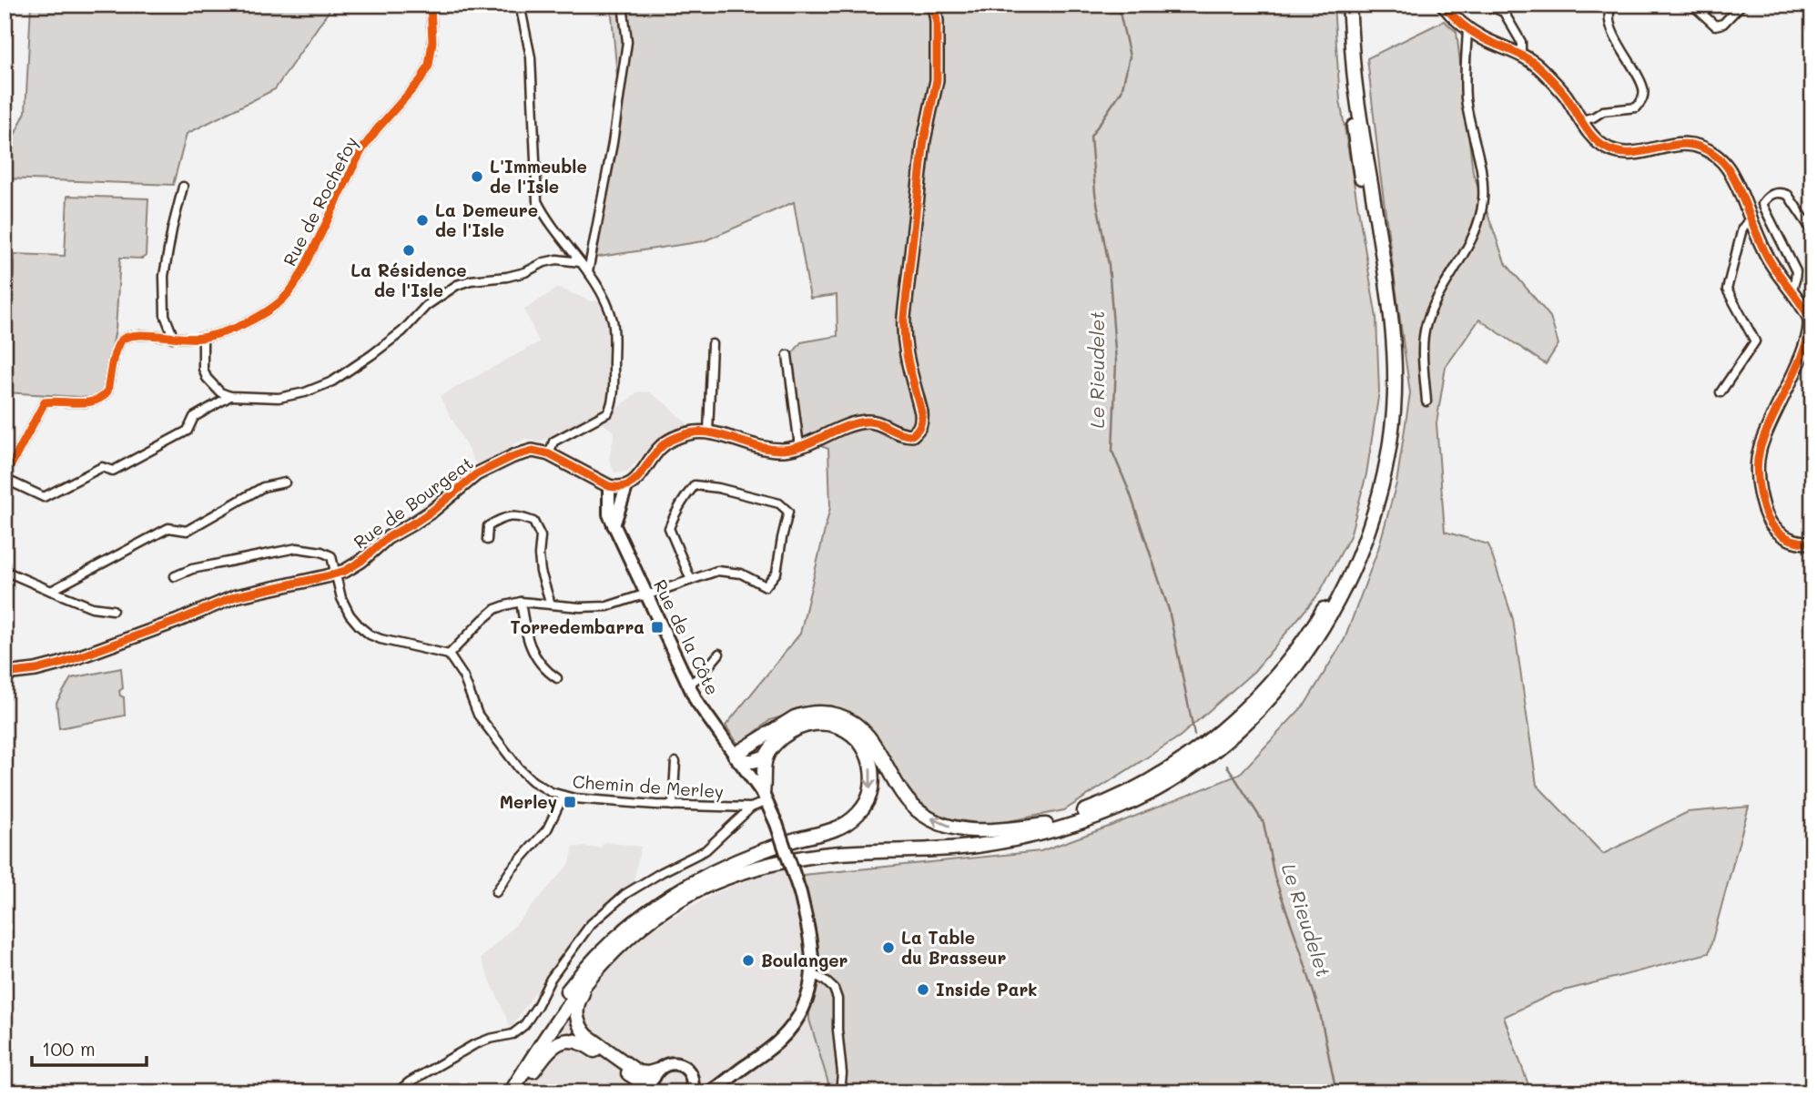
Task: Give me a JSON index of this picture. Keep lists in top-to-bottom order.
{
  "streets": {
    "street": [
      "Rue de Rochefoy",
      "Rue de Bourgeat",
      "Rue de la Côte",
      "Chemin de Merley"
    ]
  },
  "crossings": [
    ["Rue de Bourgeat", "Rue de la Côte"],
    ["Rue de la Côte", "Chemin de Merley"]
  ],
  "water": ["Le Rieudelet"],
  "places": {
    "other": [
      "L'Immeuble de l'Isle",
      "La Demeure de l'Isle",
      "La Résidence de l'Isle",
      "La Table du Brasseur",
      "Boulanger",
      "Inside Park"
    ],
    "transit": ["Torredembarra", "Merley"]
  },
  "scale_bar": "100 m"
}
